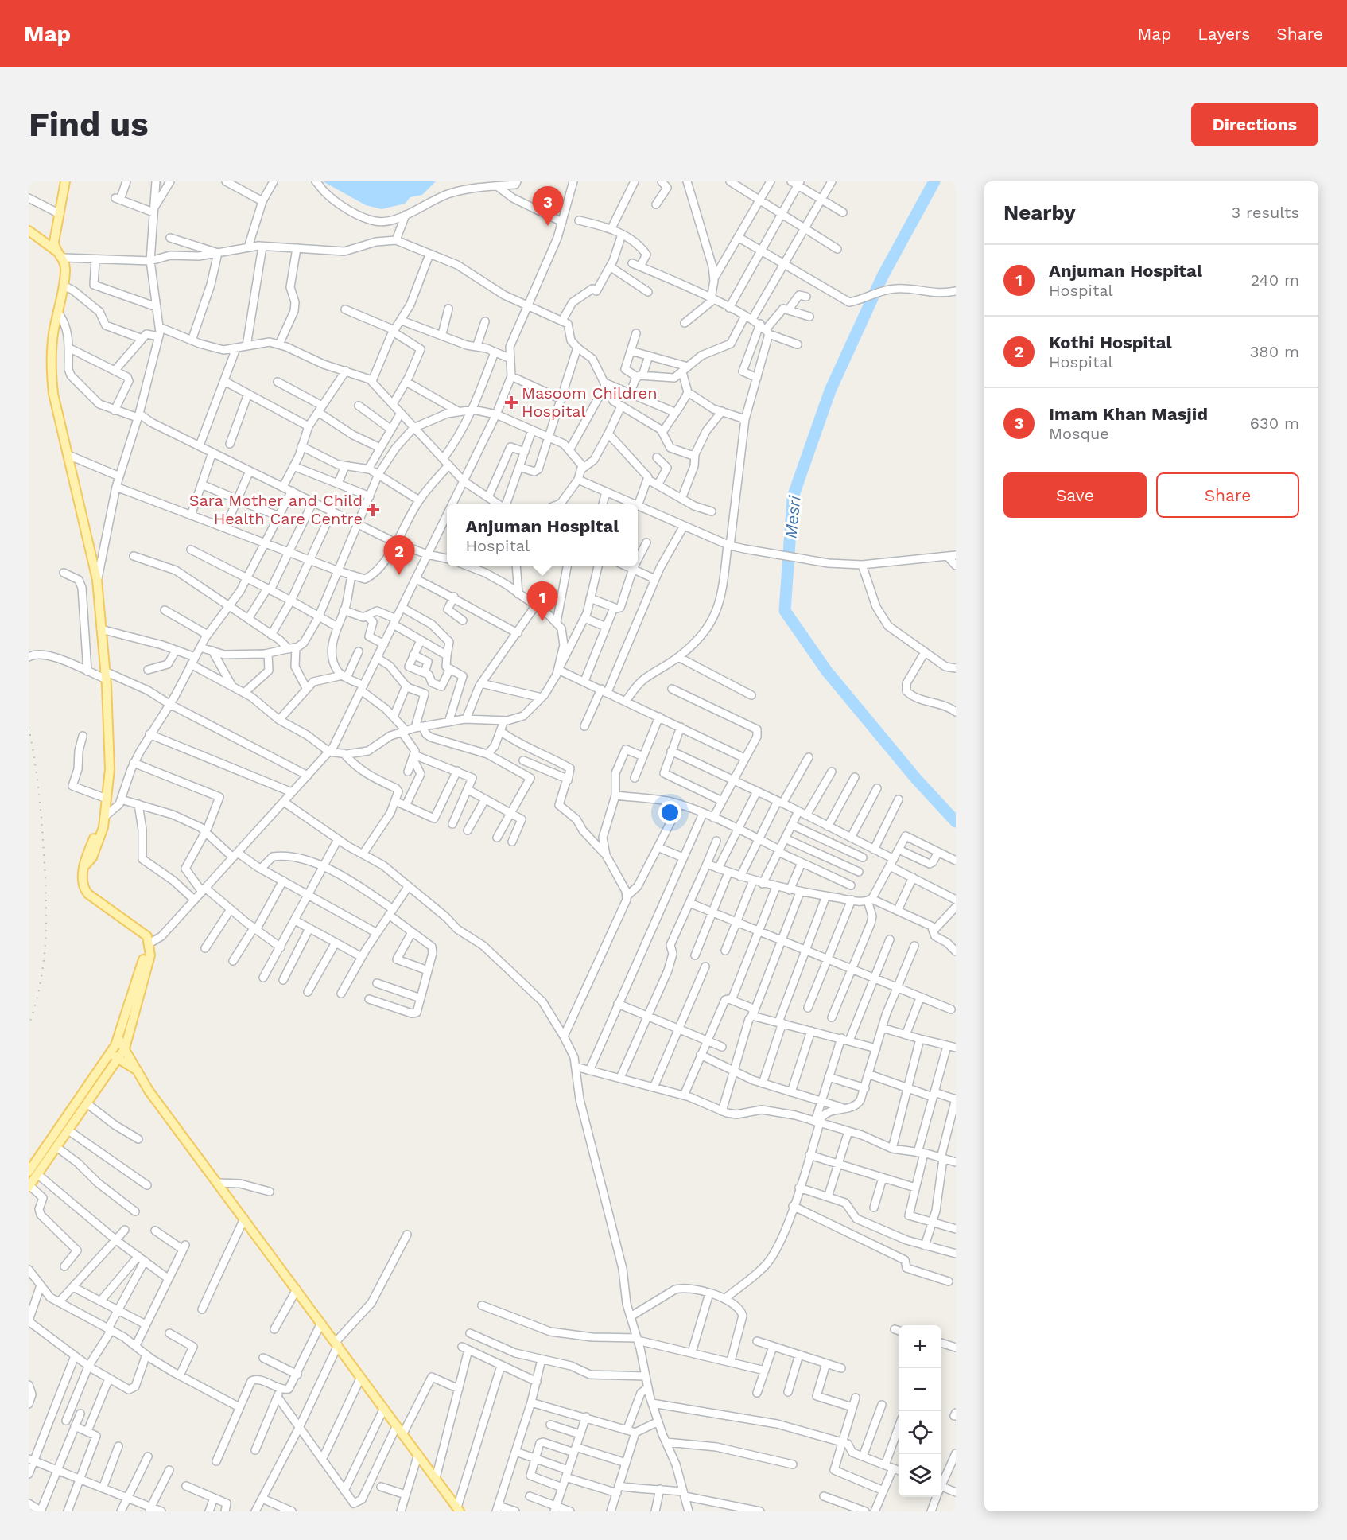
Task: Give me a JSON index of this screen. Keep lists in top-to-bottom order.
{
  "water": ["Mesri"],
  "places": {
    "health": ["Masoom Children Hospital", "Sara Mother and Child Health Care Centre"]
  },
  "page": {
    "header": "Map",
    "nav": ["Map", "Layers", "Share"],
    "buttons": [
      "Directions",
      ["Save", "Share"]
    ],
    "title": "Find us",
    "heading": ["Nearby", "3 results"],
    "pins": ["3", "2", "1"],
    "list": [
      {
        "mark": "1",
        "name": "Anjuman Hospital",
        "note": "Hospital",
        "value": "240 m"
      },
      {
        "mark": "2",
        "name": "Kothi Hospital",
        "note": "Hospital",
        "value": "380 m"
      },
      {
        "mark": "3",
        "name": "Imam Khan Masjid",
        "note": "Mosque",
        "value": "630 m"
      }
    ],
    "popup": ["Anjuman Hospital", "Hospital"],
    "map_buttons": ["+", "−"]
  }
}
